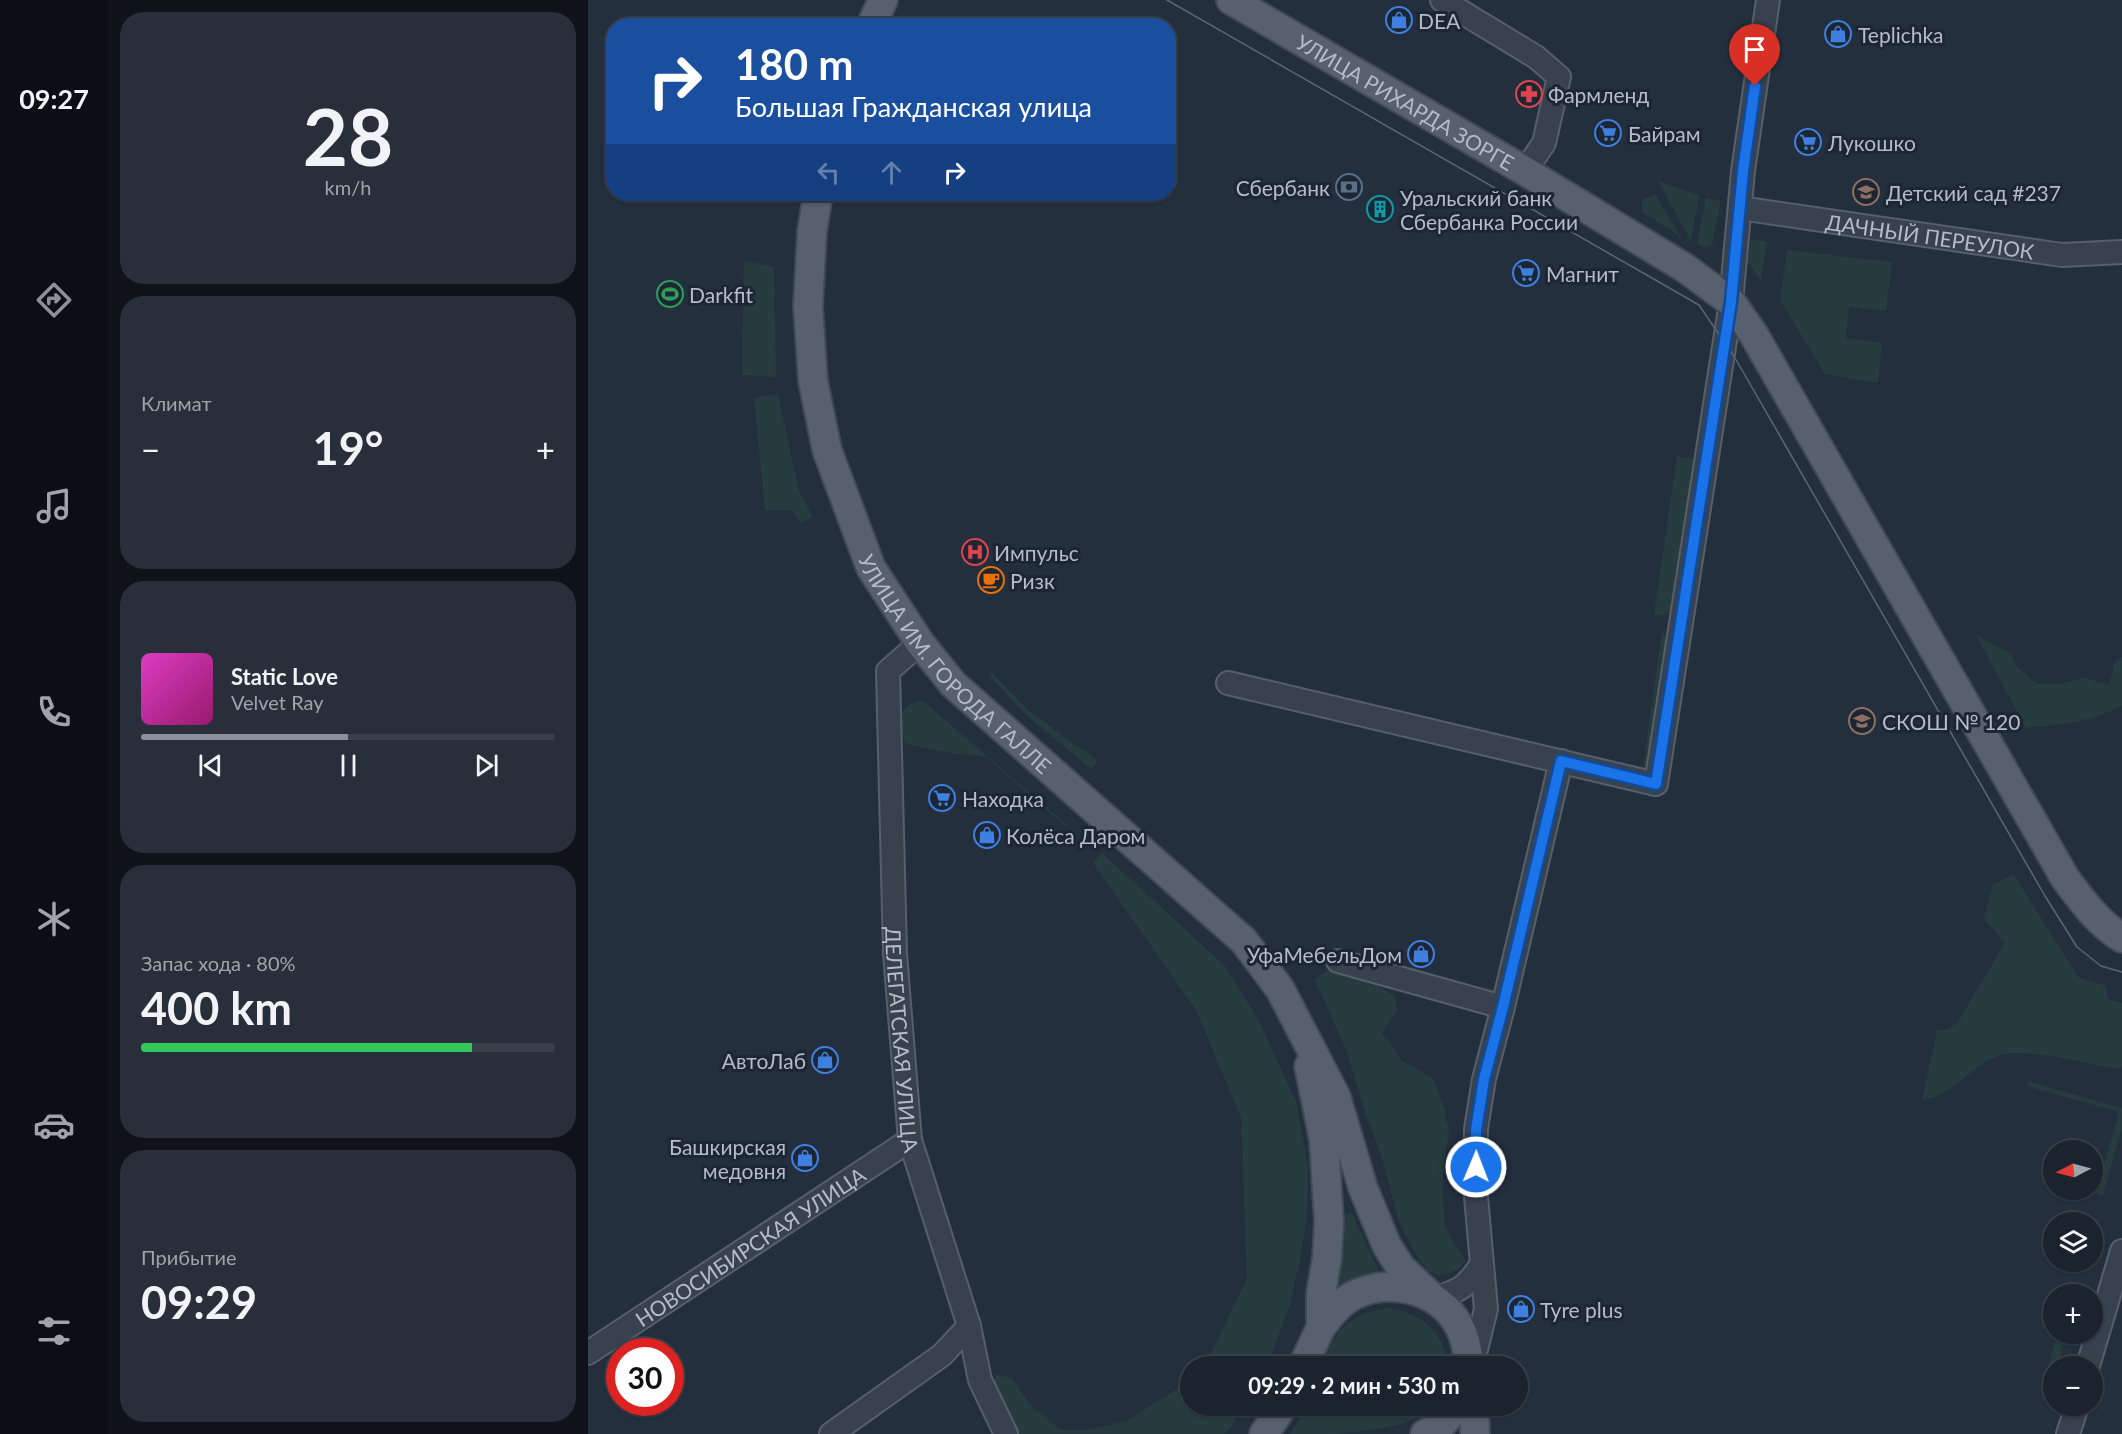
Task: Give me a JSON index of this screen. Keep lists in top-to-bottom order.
{
  "streets": {
    "main road": ["УЛИЦА РИХАРДА ЗОРГЕ", "УЛИЦА ИМ. ГОРОДА ГАЛЛЕ"],
    "street": ["ДАЧНЫЙ ПЕРЕУЛОК", "ДЕЛЕГАТСКАЯ УЛИЦА", "НОВОСИБИРСКАЯ УЛИЦА"]
  },
  "crossings": [
    ["УЛИЦА ИМ. ГОРОДА ГАЛЛЕ", "ДЕЛЕГАТСКАЯ УЛИЦА"],
    ["ДЕЛЕГАТСКАЯ УЛИЦА", "НОВОСИБИРСКАЯ УЛИЦА"]
  ],
  "places": {
    "shop": [
      "DEA",
      "Teplichka",
      "Колёса Даром",
      "УфаМебельДом",
      "АвтоЛаб",
      "Башкирская медовня",
      "Tyre plus"
    ],
    "pharmacy": ["Фармленд"],
    "supermarket": [
      "Байрам",
      "Лукошко",
      "Магнит",
      "Находка"
    ],
    "bank": ["Сбербанк"],
    "school or university": ["Детский сад #237", "СКОШ № 120"],
    "building": ["Уральский банк Сбербанка России"],
    "sports": ["Darkfit"],
    "hospital": ["Импульс"],
    "cafe": ["Ризк"]
  },
  "north": "left",
  "page": {
    "tabs": "09:27",
    "tile": [
      ["28", "km/h"],
      "Климат",
      ["Запас хода · 80%", "400 km"],
      ["Прибытие", "09:29"]
    ],
    "turn": ["180 m", "Большая Гражданская улица"],
    "heat": ["−", "19°", "+"],
    "song": ["Static Love", "Velvet Ray"],
    "map_buttons": ["+", "−"],
    "limit": "30",
    "trip": "09:29 · 2 мин · 530 m"
  }
}
